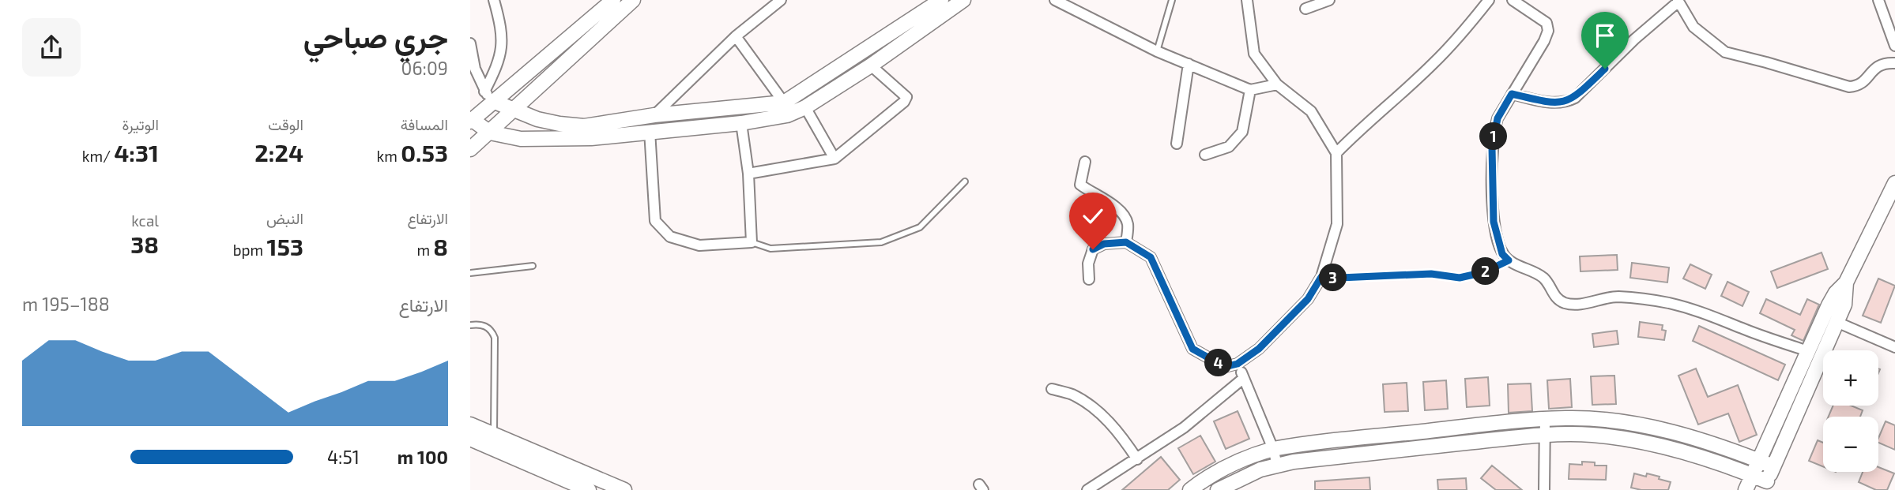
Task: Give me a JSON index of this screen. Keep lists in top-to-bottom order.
{
  "page": {
    "heading": ["جري صباحي", "06:09"],
    "stats": [
      ["المسافة", "0.53 km"],
      ["الوقت", "2:24"],
      ["الوتيرة", "4:31 /km"],
      ["الارتفاع", "8 m"],
      ["النبض", "153 bpm"],
      ["kcal", "38"]
    ],
    "pins": [
      "1",
      "2",
      "3",
      "4"
    ],
    "chart": ["الارتفاع", "188–195 m"],
    "map_buttons": ["+", "−"],
    "list": [
      {
        "name": "100 m",
        "note": "4:51"
      }
    ]
  }
}
